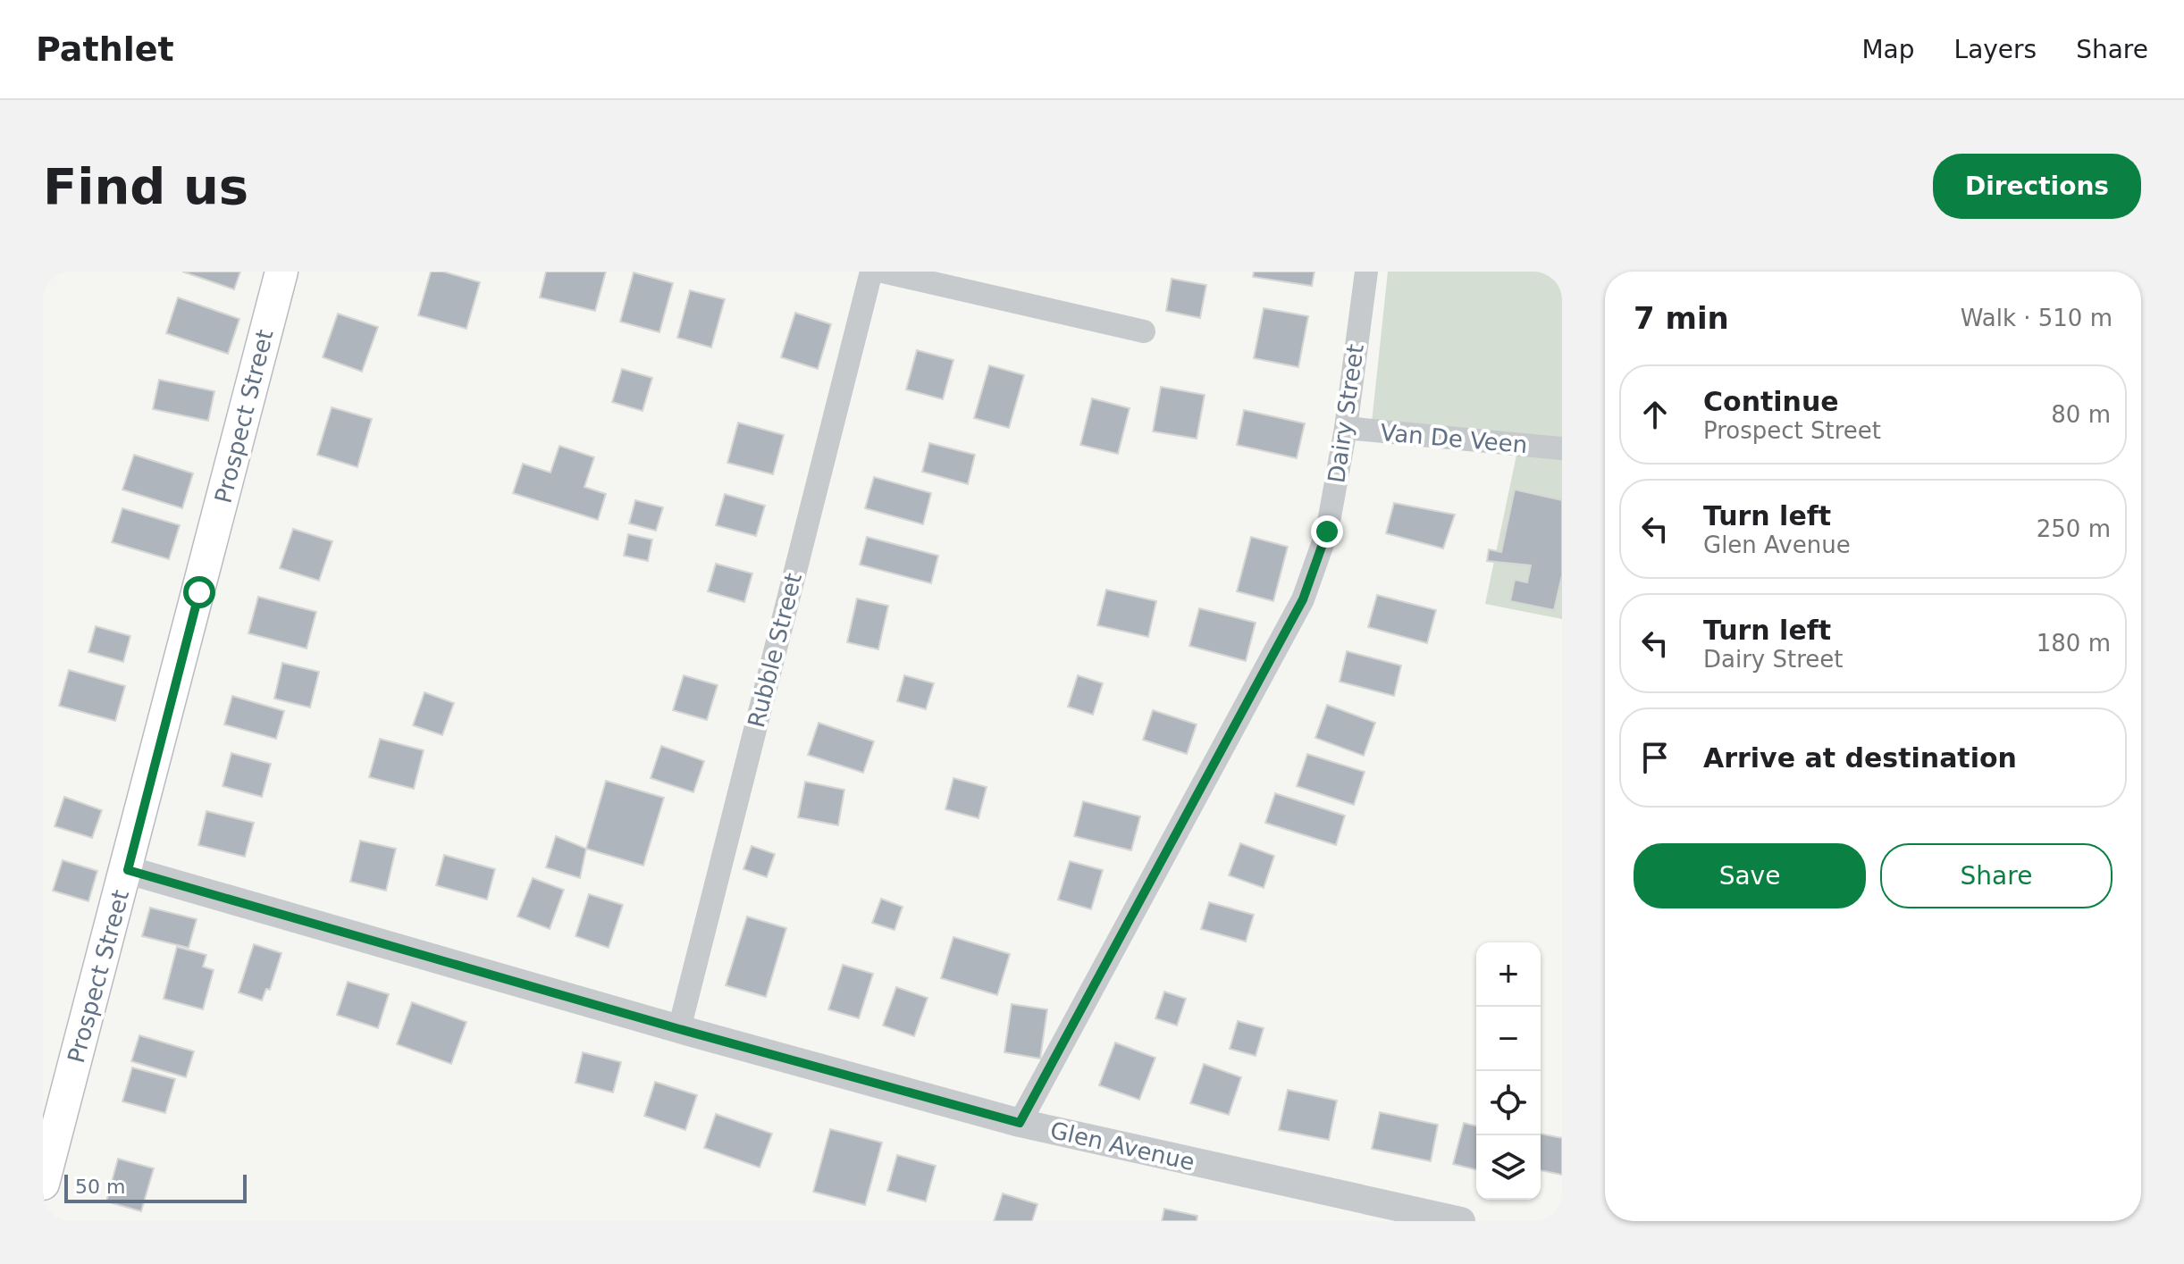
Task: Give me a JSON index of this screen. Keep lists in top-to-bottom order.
{
  "streets": {
    "main road": ["Prospect Street"],
    "street": [
      "Dairy Street",
      "Van De Veen",
      "Rubble Street",
      "Glen Avenue"
    ]
  },
  "crossings": [
    ["Dairy Street", "Van De Veen"],
    ["Dairy Street", "Glen Avenue"],
    ["Prospect Street", "Glen Avenue"],
    ["Rubble Street", "Glen Avenue"]
  ],
  "scale_bar": "50 m",
  "page": {
    "header": "Pathlet",
    "nav": ["Map", "Layers", "Share"],
    "buttons": [
      "Directions",
      ["Save", "Share"]
    ],
    "title": "Find us",
    "heading": ["7 min", "Walk · 510 m"],
    "list": [
      ["Continue", "Prospect Street", "80 m"],
      ["Turn left", "Glen Avenue", "250 m"],
      ["Turn left", "Dairy Street", "180 m"],
      "Arrive at destination"
    ],
    "map_buttons": ["+", "−"],
    "scale": "50 m"
  }
}
